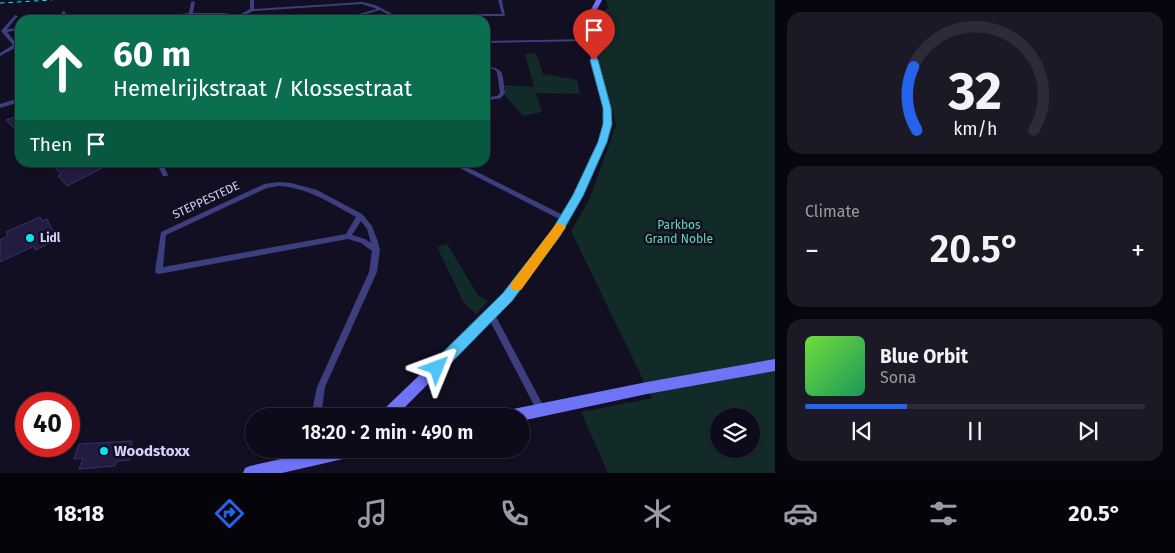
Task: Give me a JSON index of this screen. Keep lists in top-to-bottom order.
{
  "streets": {
    "street": ["STEPPESTEDE"]
  },
  "parks": ["Parkbos Grand Noble"],
  "places": ["Lidl", "Woodstoxx"],
  "page": {
    "turn": ["60 m", "Hemelrijkstraat / Klossestraat"],
    "then": "Then",
    "tile": "Climate",
    "heat": ["−", "20.5°", "+"],
    "song": ["Blue Orbit", "Sona"],
    "limit": "40",
    "trip": "18:20 · 2 min · 490 m",
    "tabs": ["18:18", "20.5°"],
    "gauge": ["32", "km/h"]
  }
}
